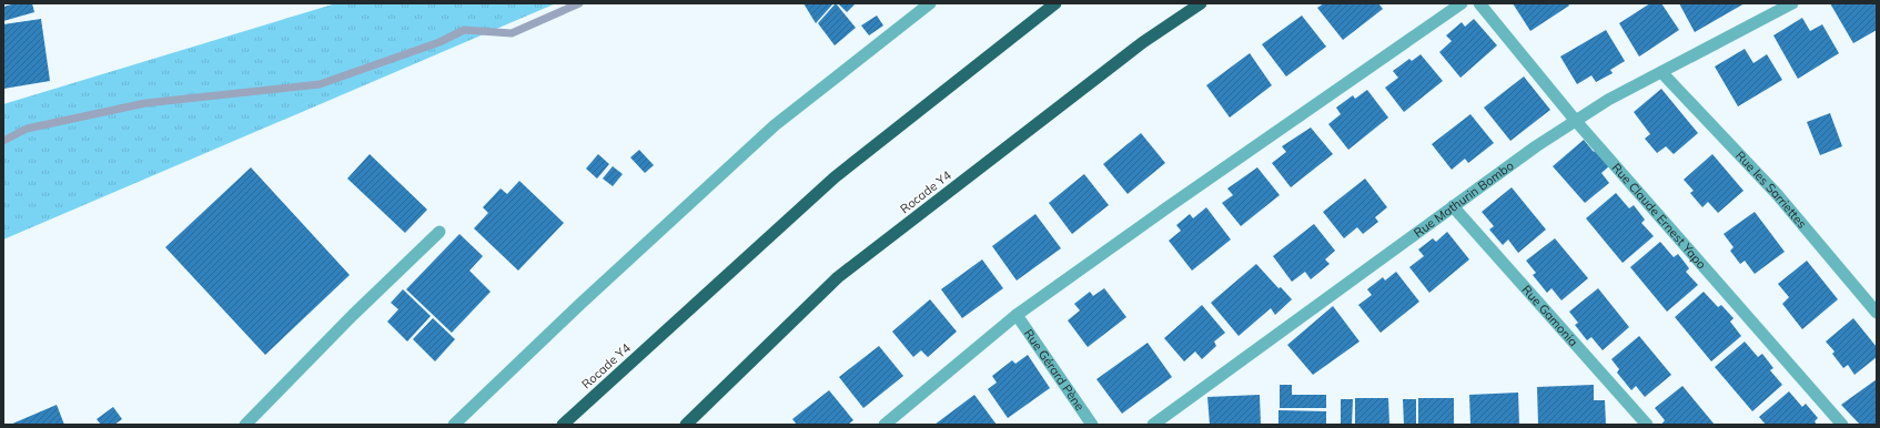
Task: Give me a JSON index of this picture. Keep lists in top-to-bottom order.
{
  "streets": {
    "highway": ["Rocade Y4"],
    "street": [
      "Rue les Sarriettes",
      "Rue Mathurin Bombo",
      "Rue Claude Ernest Yapo",
      "Rue Gamonia",
      "Rue Gérard Pène"
    ]
  },
  "crossings": [
    ["Rue les Sarriettes", "Rue Mathurin Bombo"],
    ["Rue Mathurin Bombo", "Rue Claude Ernest Yapo"],
    ["Rue Mathurin Bombo", "Rue Gamonia"]
  ]
}
